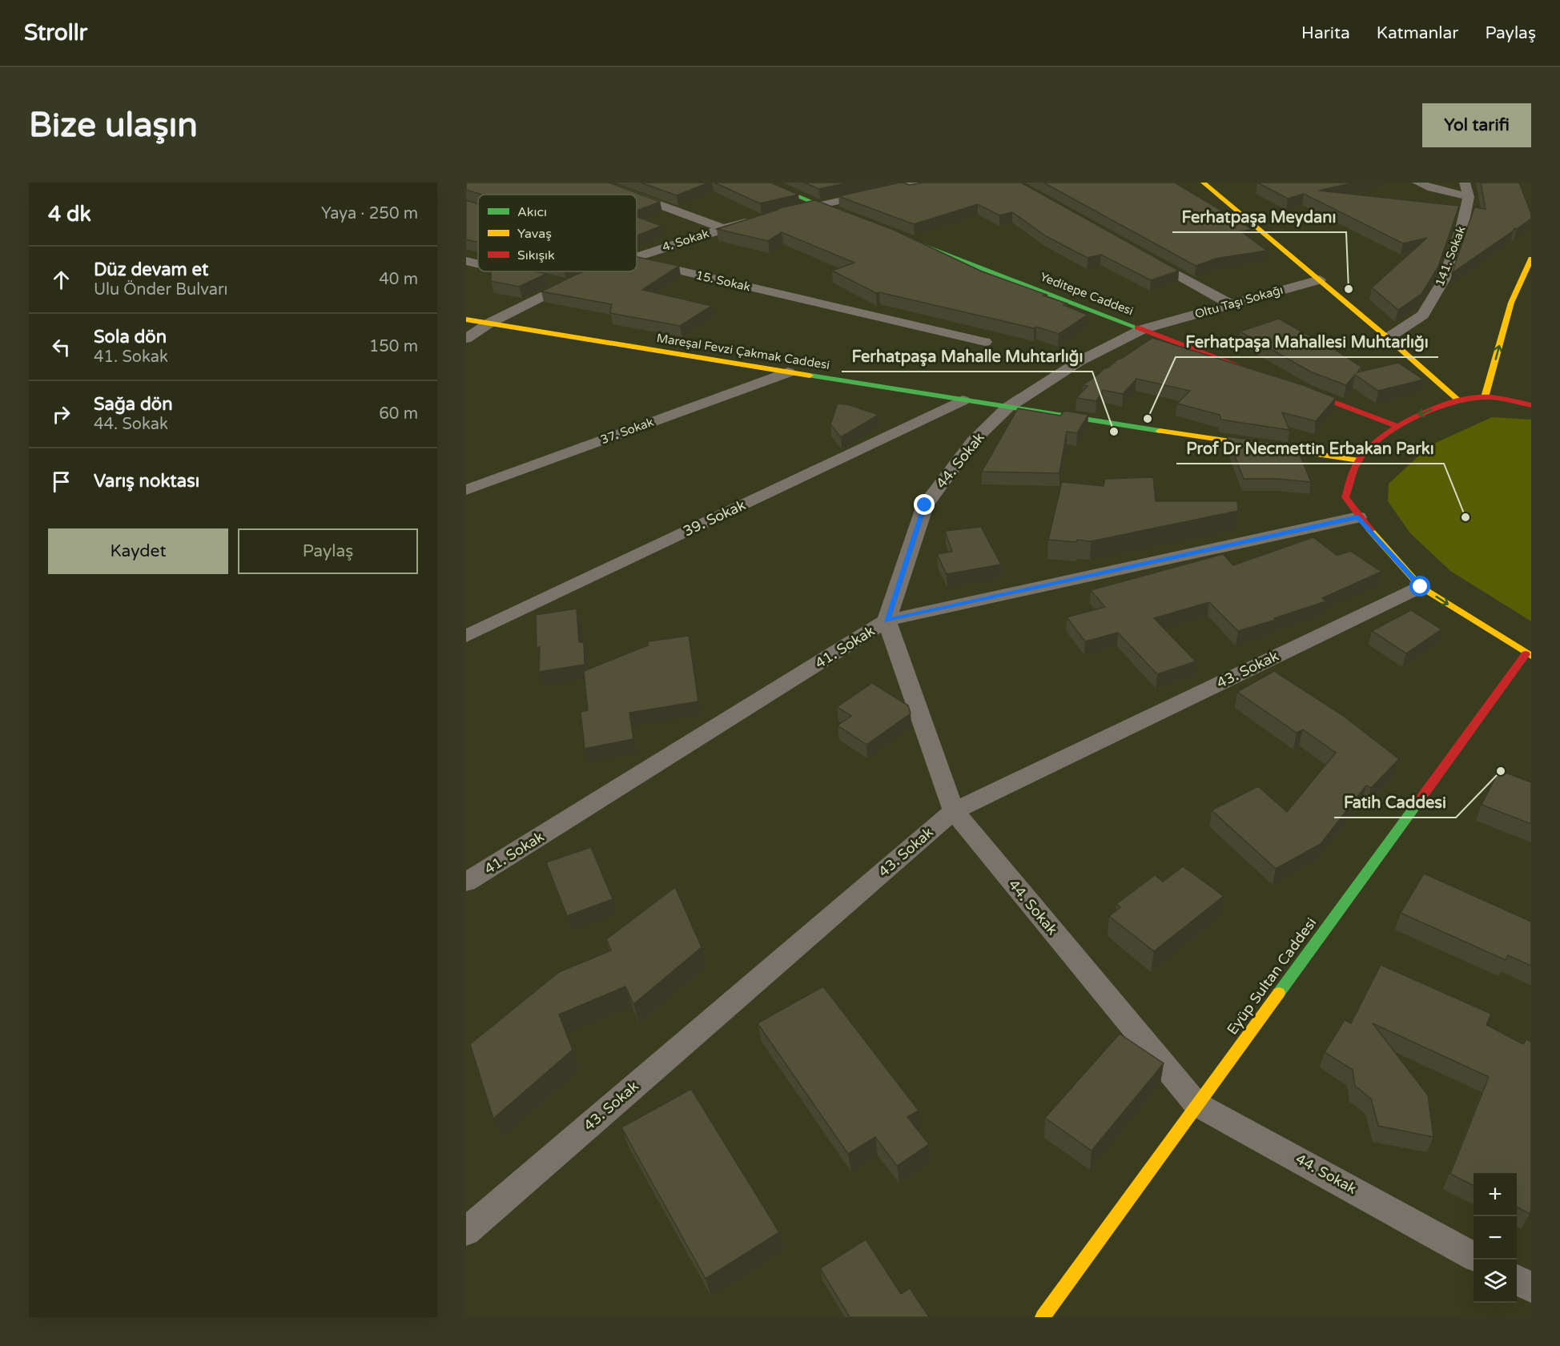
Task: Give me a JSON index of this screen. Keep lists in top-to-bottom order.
{
  "streets": {
    "street": [
      "4. Sokak",
      "141. Sokak",
      "15. Sokak",
      "Yeditepe Caddesi",
      "Oltu Taşı Sokağı",
      "Mareşal Fevzi Çakmak Caddesi",
      "37. Sokak",
      "44. Sokak",
      "39. Sokak",
      "41. Sokak",
      "43. Sokak",
      "Eyüp Sultan Caddesi"
    ]
  },
  "crossings": [
    ["Yeditepe Caddesi", "Oltu Taşı Sokağı"],
    ["Oltu Taşı Sokağı", "Mareşal Fevzi Çakmak Caddesi"],
    ["Oltu Taşı Sokağı", "44. Sokak"],
    ["Mareşal Fevzi Çakmak Caddesi", "37. Sokak"],
    ["Mareşal Fevzi Çakmak Caddesi", "44. Sokak"],
    ["Mareşal Fevzi Çakmak Caddesi", "39. Sokak"],
    ["44. Sokak", "41. Sokak"],
    ["44. Sokak", "43. Sokak"],
    ["44. Sokak", "Eyüp Sultan Caddesi"]
  ],
  "places": [
    "Ferhatpaşa Meydanı",
    "Ferhatpaşa Mahallesi Muhtarlığı",
    "Ferhatpaşa Mahalle Muhtarlığı",
    "Prof Dr Necmettin Erbakan Parkı",
    "Fatih Caddesi"
  ],
  "legend": ["Akıcı", "Yavaş", "Sıkışık"],
  "page": {
    "header": "Strollr",
    "nav": ["Harita", "Katmanlar", "Paylaş"],
    "buttons": [
      "Yol tarifi",
      ["Kaydet", "Paylaş"]
    ],
    "title": "Bize ulaşın",
    "heading": ["4 dk", "Yaya · 250 m"],
    "list": [
      ["Düz devam et", "Ulu Önder Bulvarı", "40 m"],
      ["Sola dön", "41. Sokak", "150 m"],
      ["Sağa dön", "44. Sokak", "60 m"],
      "Varış noktası"
    ],
    "map_buttons": ["+", "−"]
  }
}
